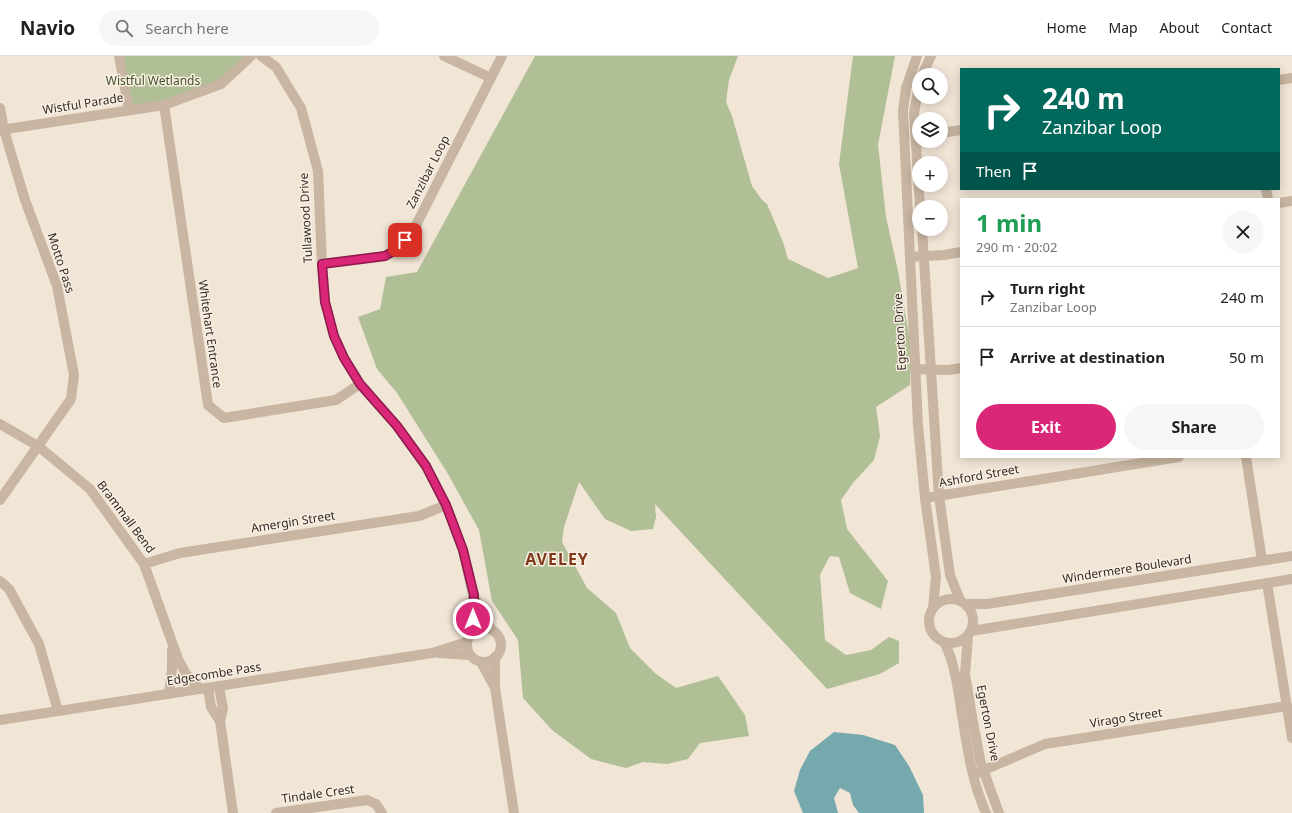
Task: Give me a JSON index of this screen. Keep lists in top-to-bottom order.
{
  "streets": {
    "street": [
      "Wistful Parade",
      "Zanzibar Loop",
      "Tullawood Drive",
      "Motto Pass",
      "Egerton Drive",
      "Whitehart Entrance",
      "Ashford Street",
      "Brammall Bend",
      "Amergin Street",
      "Windermere Boulevard",
      "Edgecombe Pass",
      "Virago Street",
      "Tindale Crest"
    ]
  },
  "crossings": [
    ["Wistful Parade", "Motto Pass"],
    ["Wistful Parade", "Whitehart Entrance"],
    ["Zanzibar Loop", "Tullawood Drive"],
    ["Tullawood Drive", "Whitehart Entrance"],
    ["Tullawood Drive", "Amergin Street"],
    ["Tullawood Drive", "Edgecombe Pass"],
    ["Motto Pass", "Brammall Bend"],
    ["Egerton Drive", "Ashford Street"],
    ["Egerton Drive", "Windermere Boulevard"],
    ["Egerton Drive", "Virago Street"],
    ["Brammall Bend", "Amergin Street"],
    ["Brammall Bend", "Edgecombe Pass"]
  ],
  "districts": ["AVELEY"],
  "parks": ["Wistful Wetlands"],
  "page": {
    "header": "Navio",
    "search": "Search here",
    "nav": [
      "Home",
      "Map",
      "About",
      "Contact"
    ],
    "map_buttons": ["+", "−"],
    "turn": ["240 m", "Zanzibar Loop"],
    "then": "Then",
    "heading": ["1 min", "290 m · 20:02"],
    "list": [
      {
        "name": "Turn right",
        "note": "Zanzibar Loop",
        "value": "240 m"
      },
      {
        "name": "Arrive at destination",
        "value": "50 m"
      }
    ],
    "buttons": ["Exit", "Share"]
  }
}
